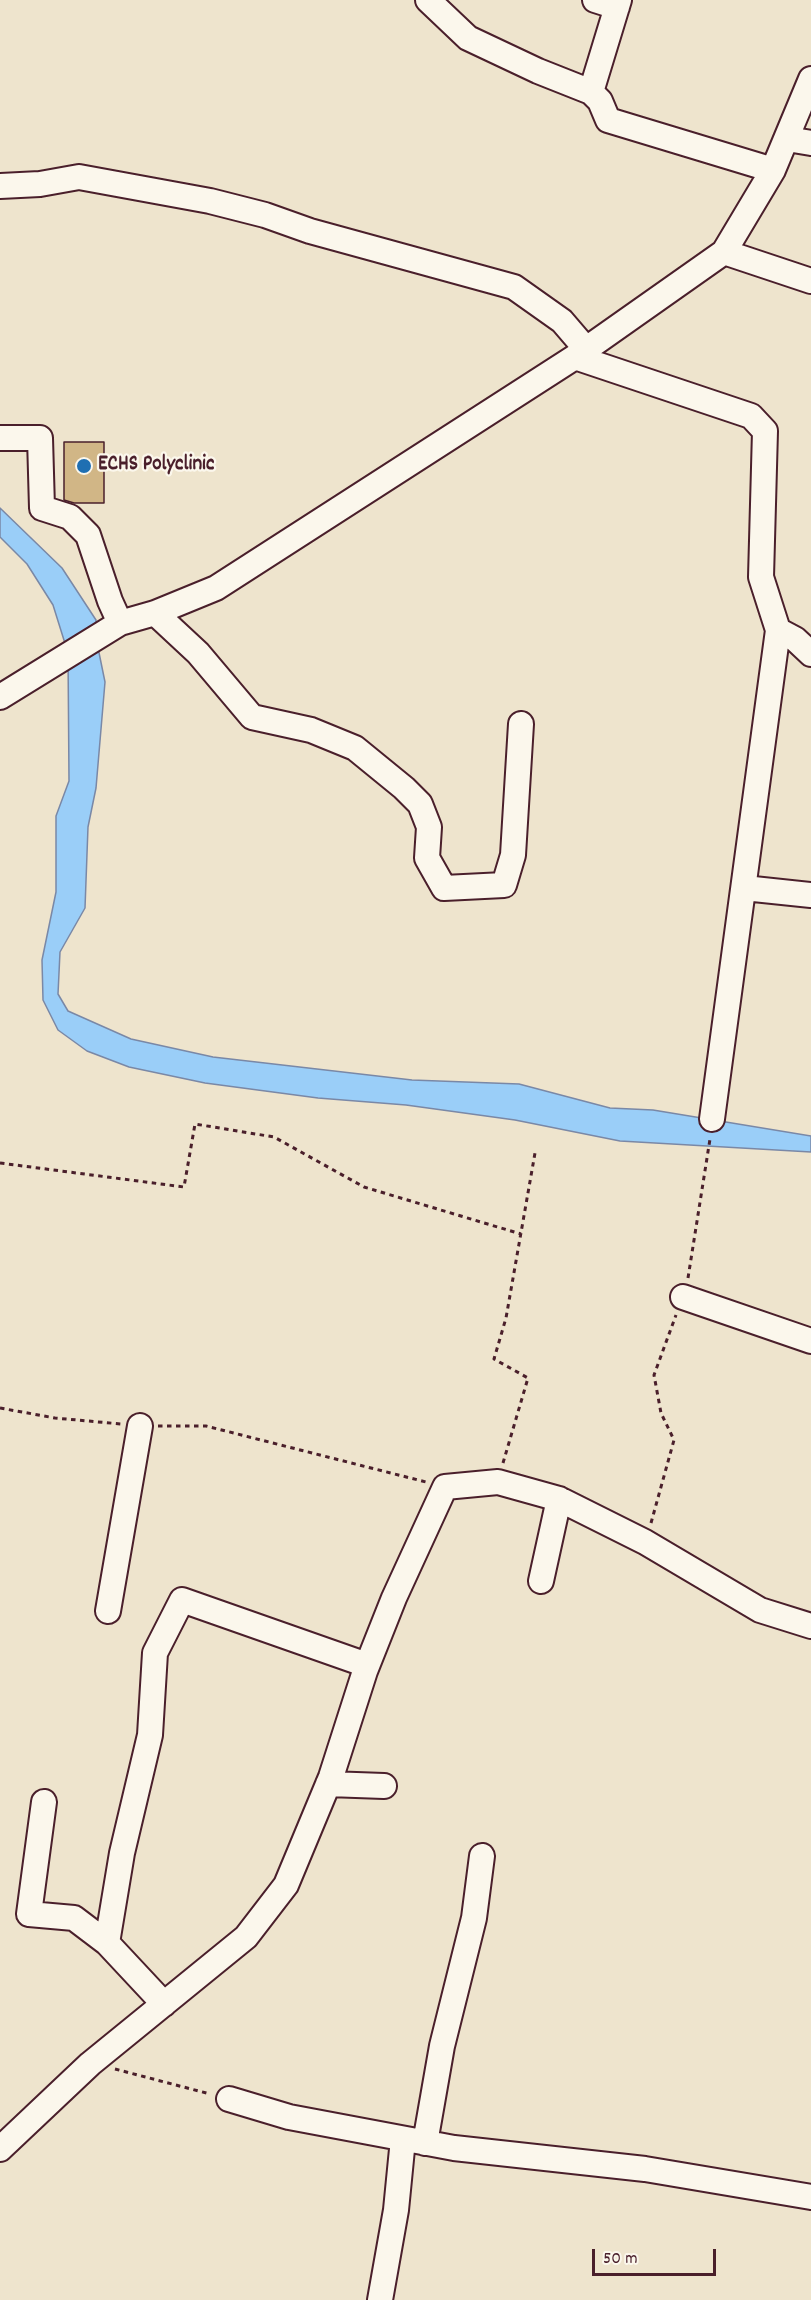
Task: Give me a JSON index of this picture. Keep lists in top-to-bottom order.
{
  "places": ["ECHS Polyclinic"],
  "scale_bar": "50 m"
}
